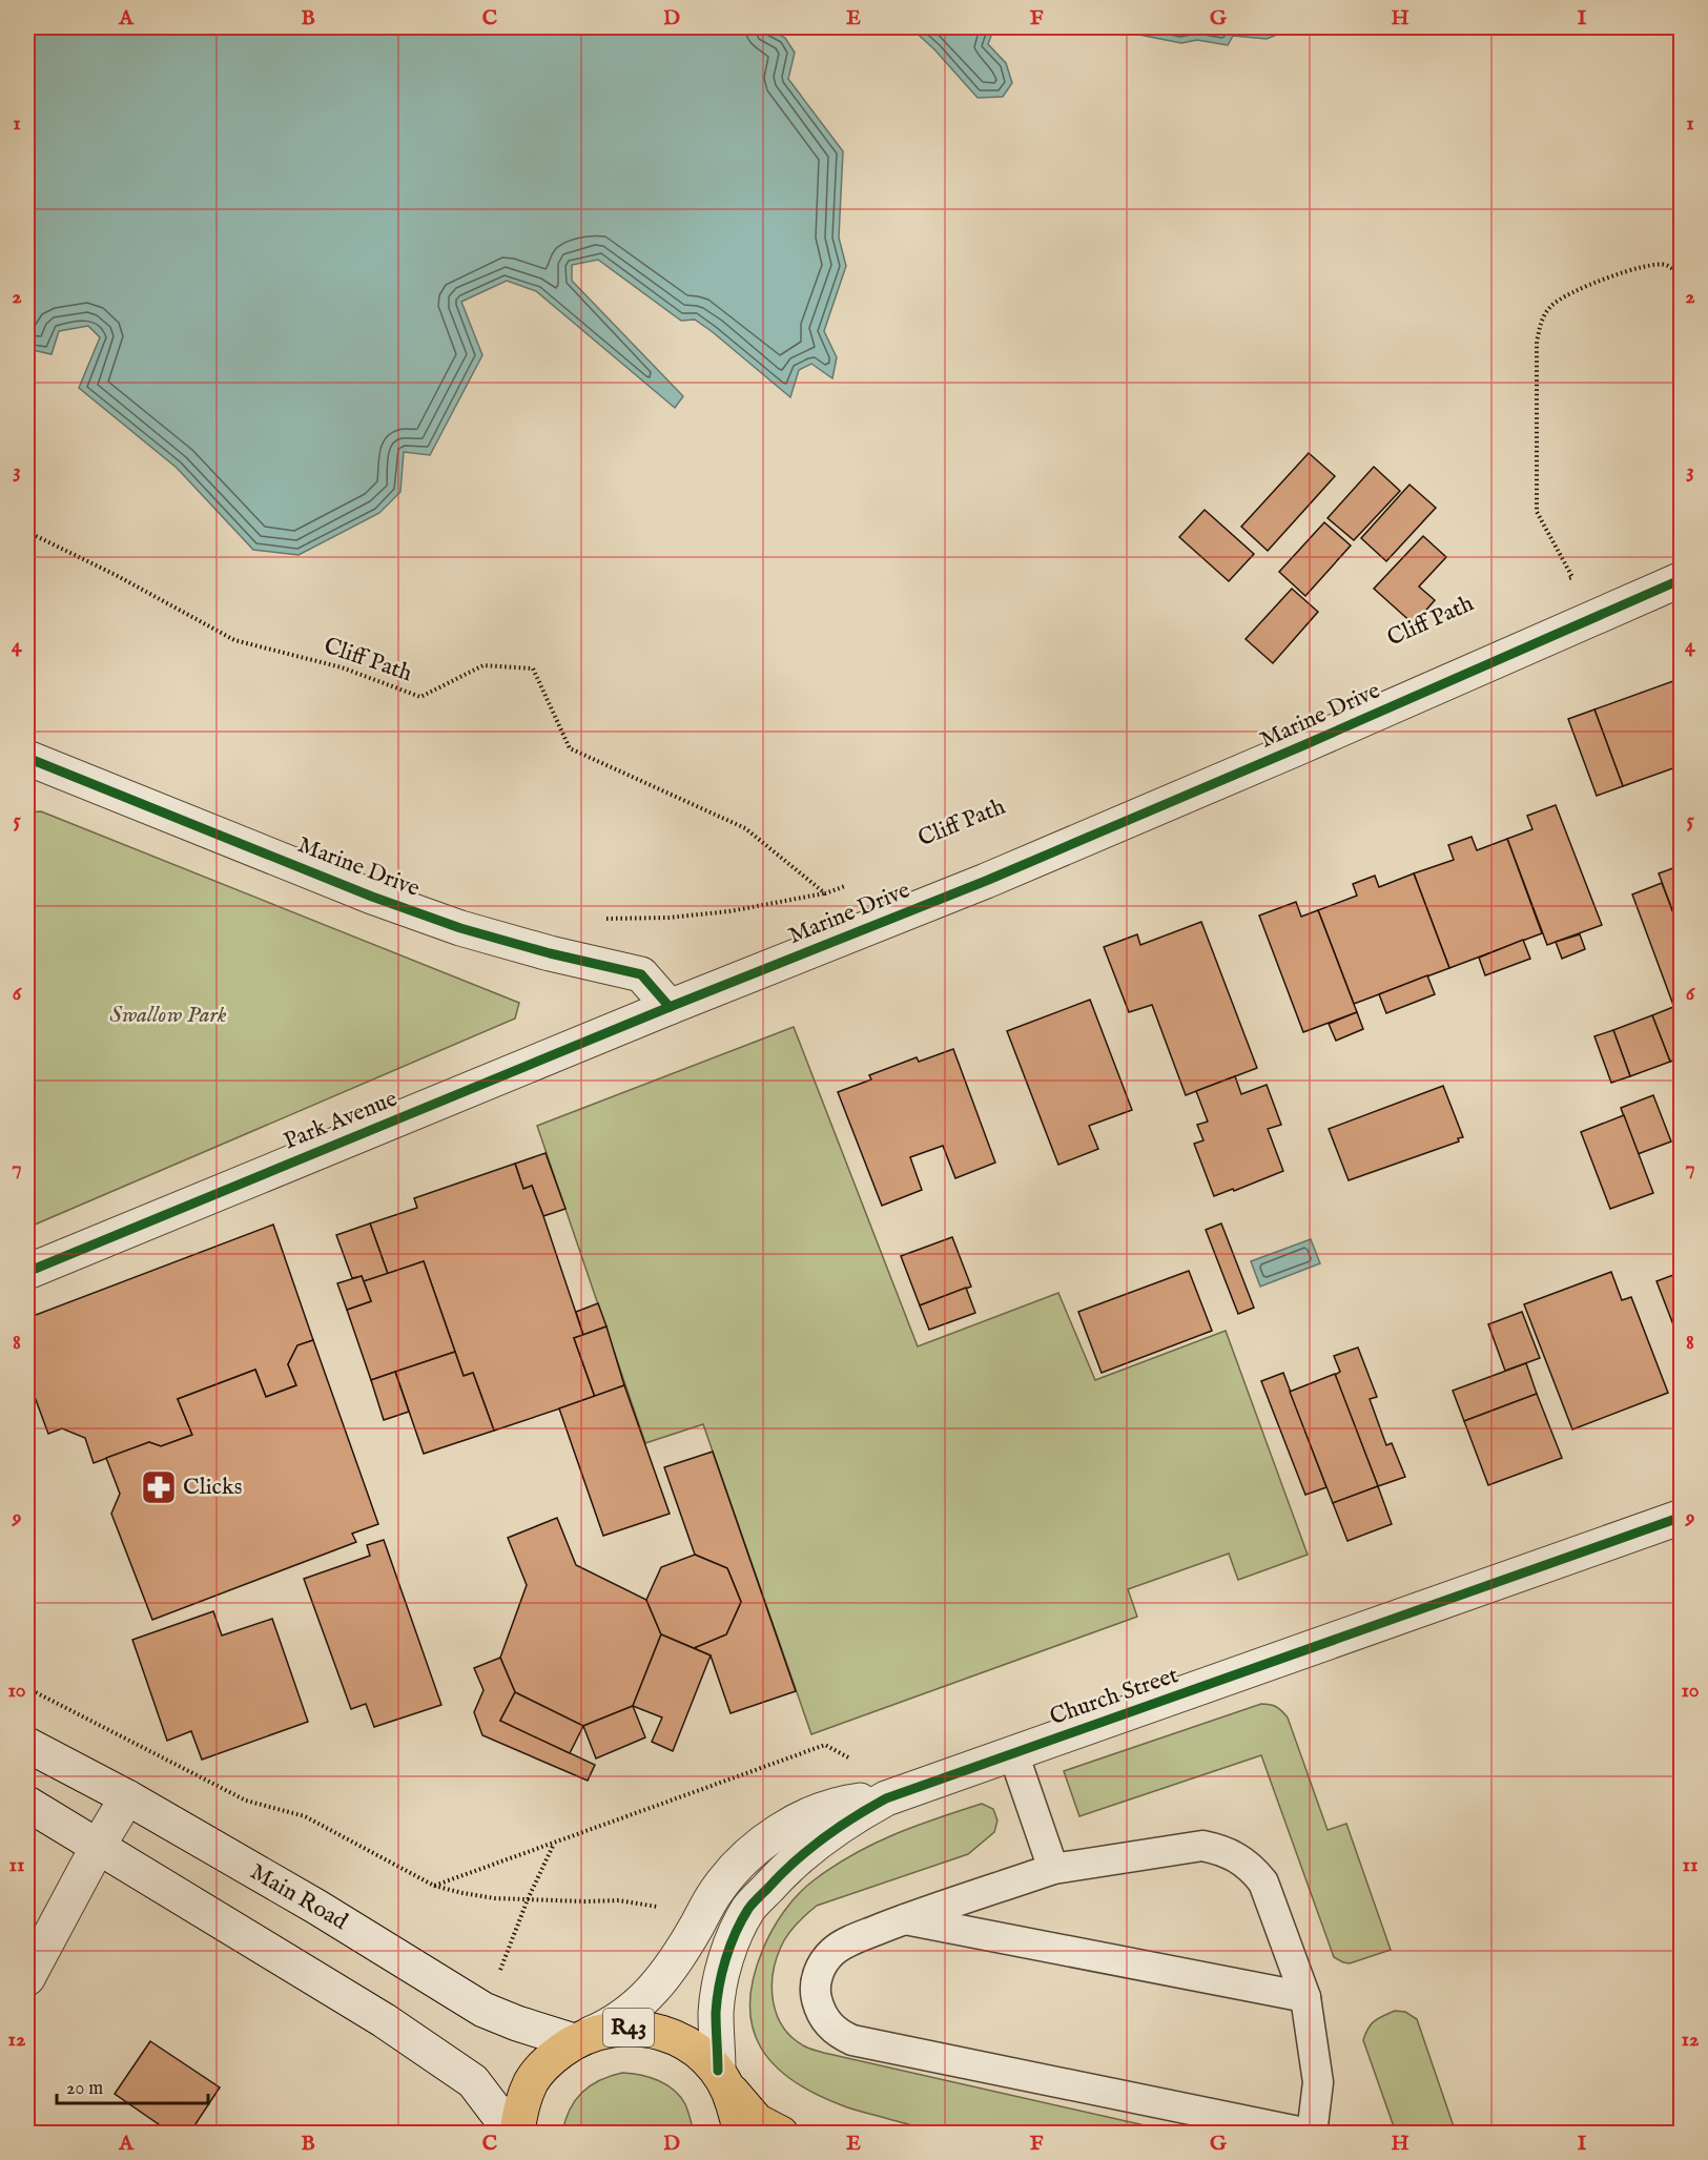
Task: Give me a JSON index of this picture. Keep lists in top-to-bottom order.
{
  "streets": {
    "main road": ["Main Road", "R43"],
    "street": ["Marine Drive", "Park Avenue", "Church Street"],
    "path": ["Cliff Path"]
  },
  "crossings": [
    ["Marine Drive", "Park Avenue"],
    ["Church Street", "Main Road"]
  ],
  "parks": ["Swallow Park"],
  "places": {
    "pharmacy": ["Clicks"]
  },
  "scale_bar": "20 m",
  "grid": {
    "columns": [
      "A",
      "B",
      "C",
      "D",
      "E",
      "F",
      "G",
      "H",
      "I"
    ],
    "rows": [
      "1",
      "2",
      "3",
      "4",
      "5",
      "6",
      "7",
      "8",
      "9",
      "10",
      "11",
      "12"
    ]
  }
}
